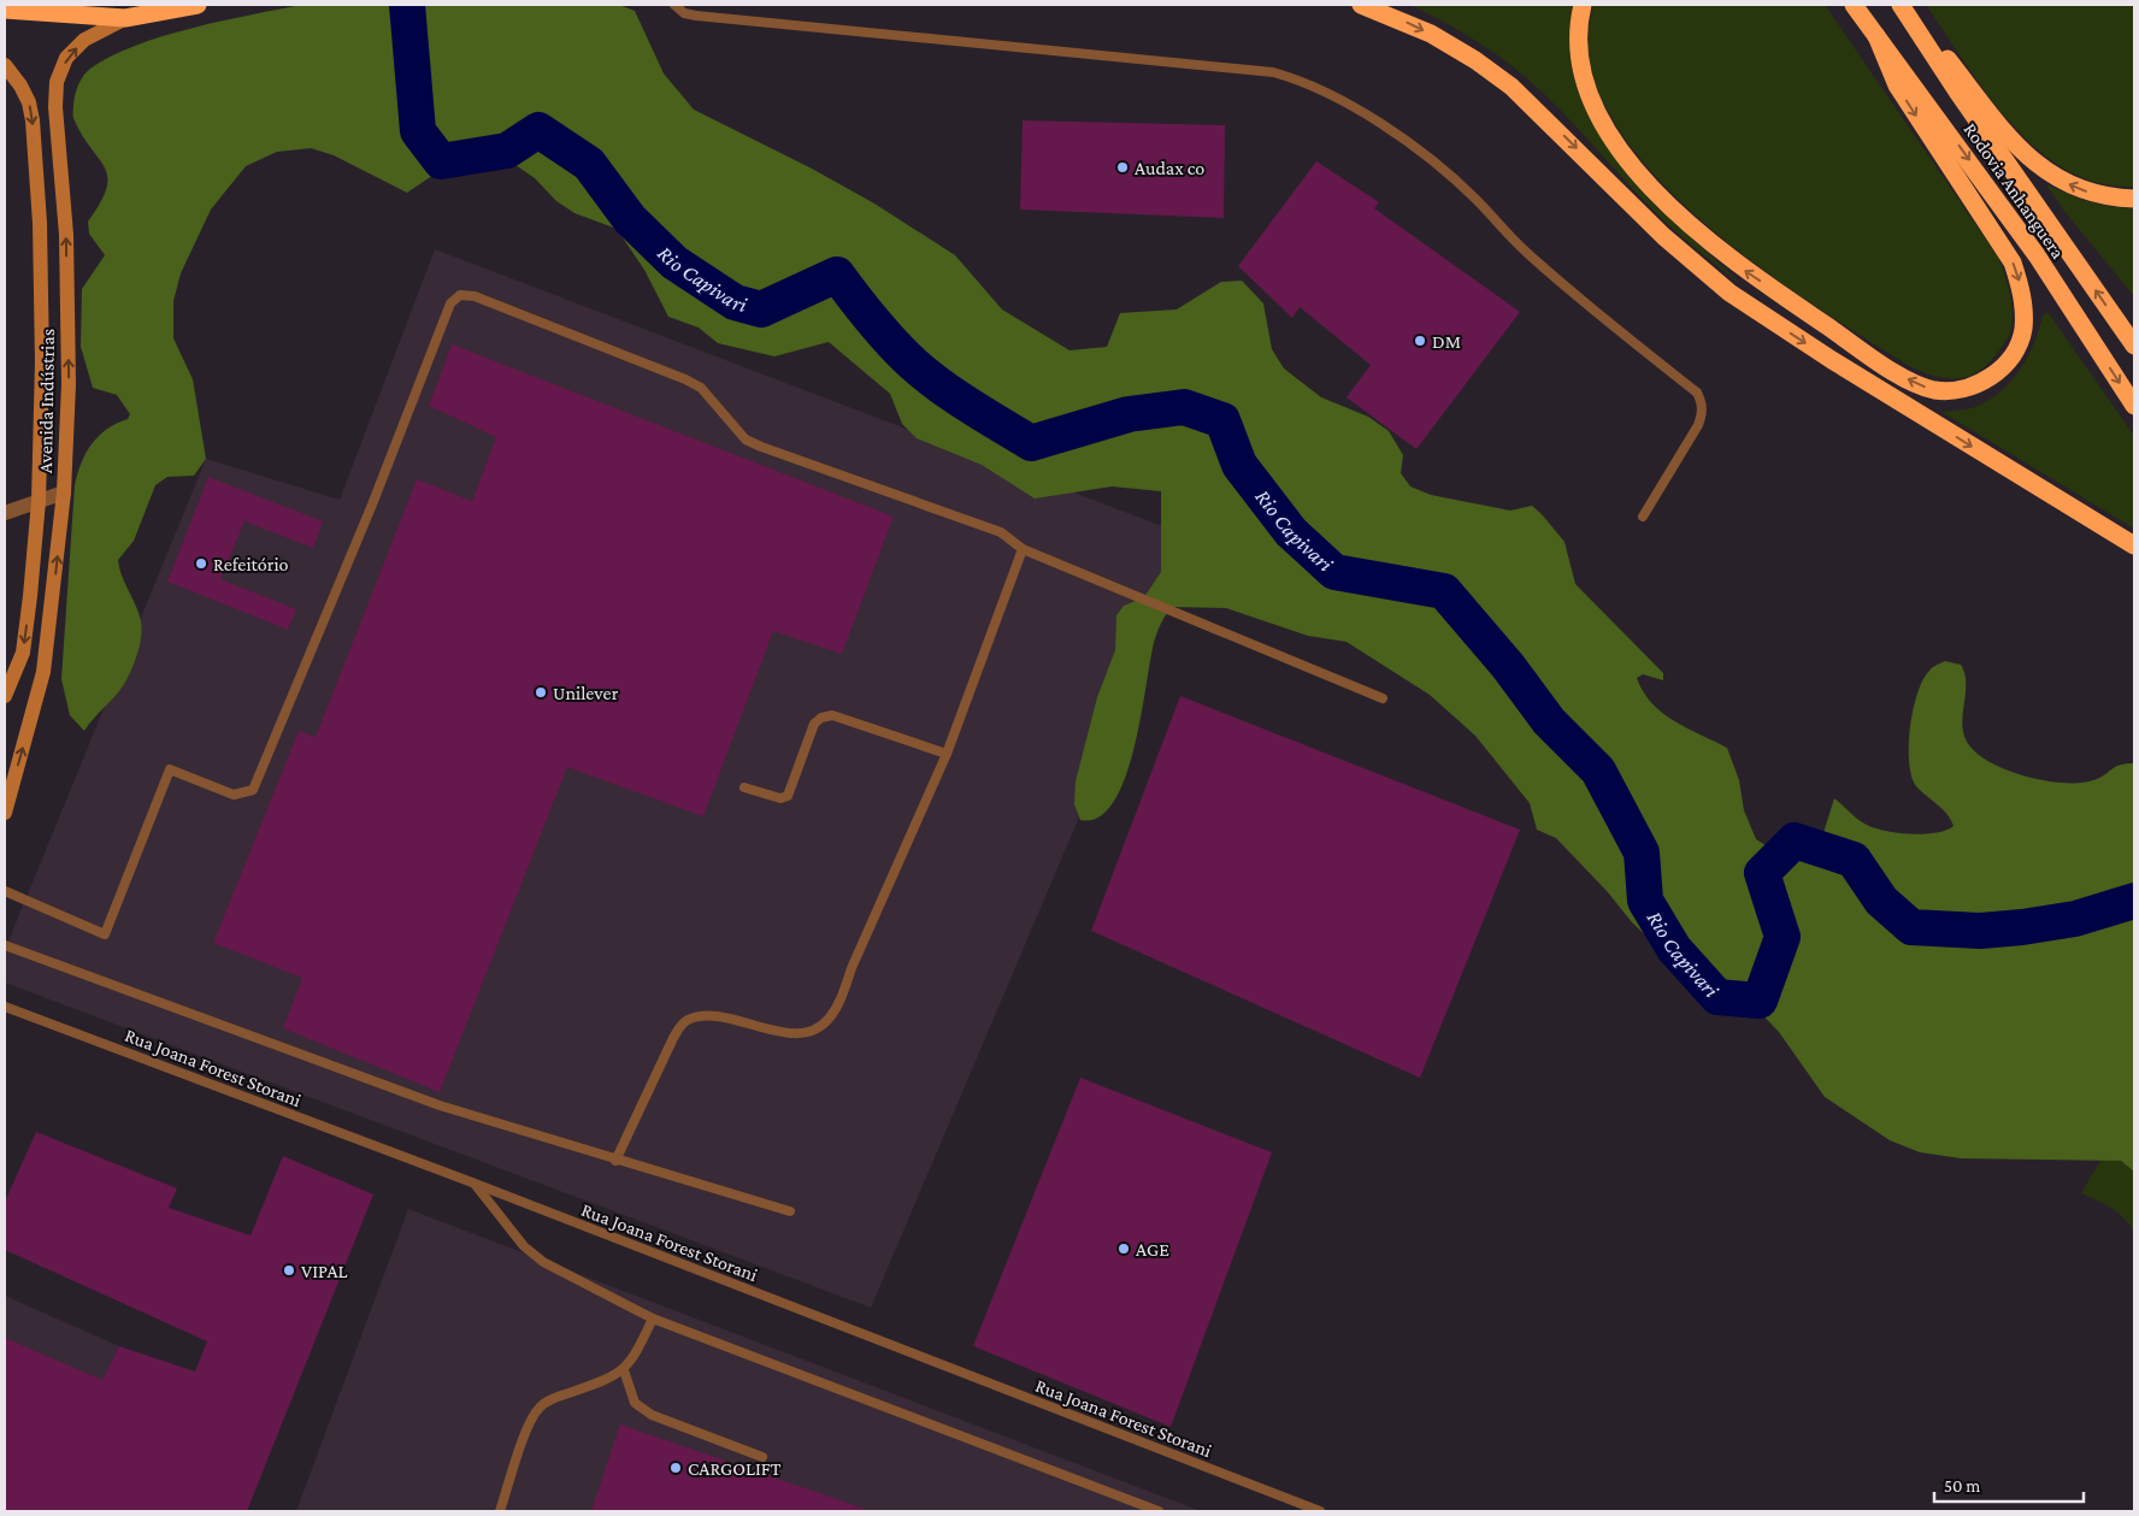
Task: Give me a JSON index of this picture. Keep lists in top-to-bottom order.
{
  "streets": {
    "highway": ["Rodovia Anhanguera"],
    "street": ["Avenida Indústrias"],
    "lane": ["Rua Joana Forest Storani"]
  },
  "water": ["Rio Capivari"],
  "places": [
    "Audax co",
    "DM",
    "Refeitório",
    "Unilever",
    "AGE",
    "VIPAL",
    "CARGOLIFT"
  ],
  "scale_bar": "50 m"
}
